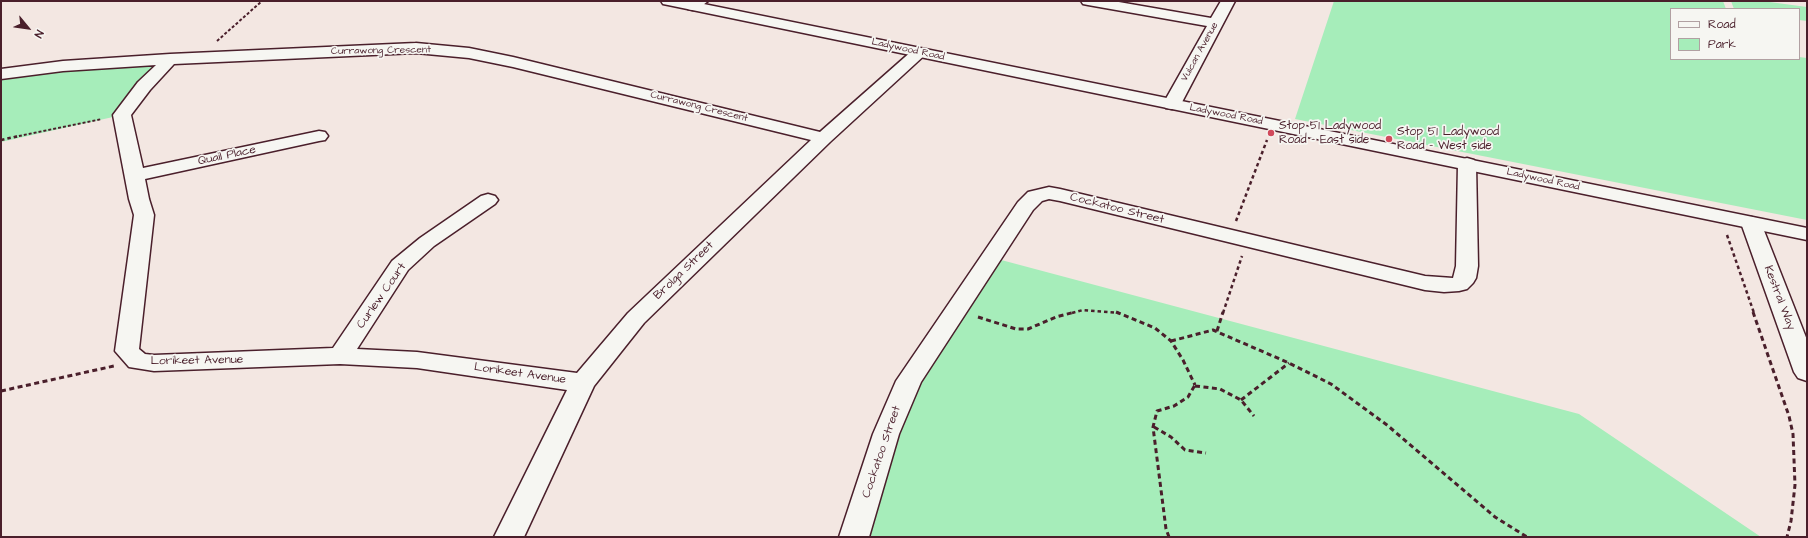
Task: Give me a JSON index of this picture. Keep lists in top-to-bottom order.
{
  "streets": {
    "street": [
      "Ladywood Road",
      "Currawong Crescent",
      "Vulcan Avenue",
      "Quail Place",
      "Cockatoo Street",
      "Brolga Street",
      "Curlew Court",
      "Kestral Way",
      "Lorikeet Avenue"
    ]
  },
  "crossings": [
    ["Ladywood Road", "Vulcan Avenue"],
    ["Ladywood Road", "Cockatoo Street"],
    ["Ladywood Road", "Brolga Street"],
    ["Ladywood Road", "Kestral Way"],
    ["Currawong Crescent", "Brolga Street"],
    ["Quail Place", "Lorikeet Avenue"],
    ["Brolga Street", "Lorikeet Avenue"],
    ["Curlew Court", "Lorikeet Avenue"]
  ],
  "places": ["Stop 51 Ladywood Road - East side", "Stop 51 Ladywood Road - West side"],
  "legend": ["Road", "Park"],
  "north": "bottom right"
}
